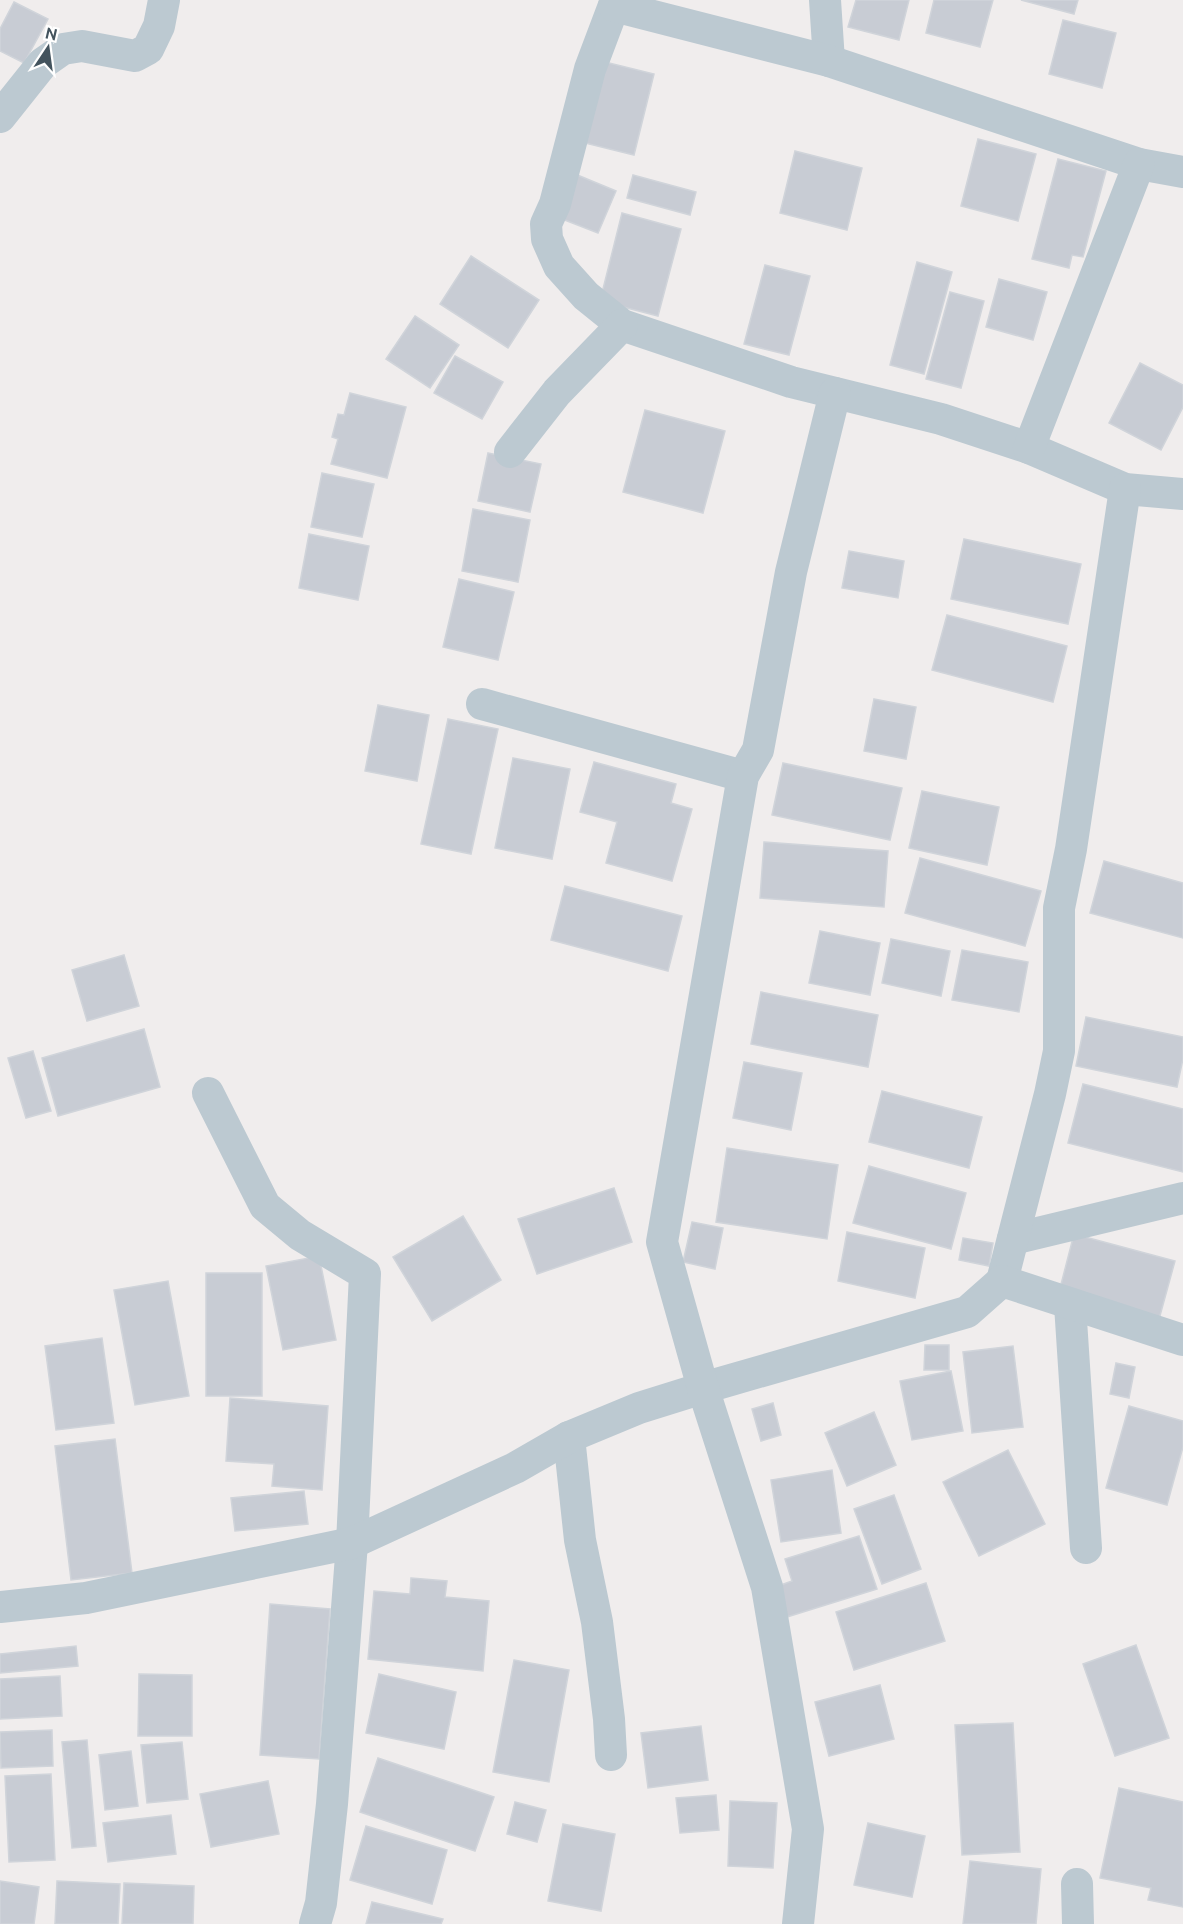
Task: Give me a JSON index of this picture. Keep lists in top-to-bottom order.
{
  "north": "top"
}
